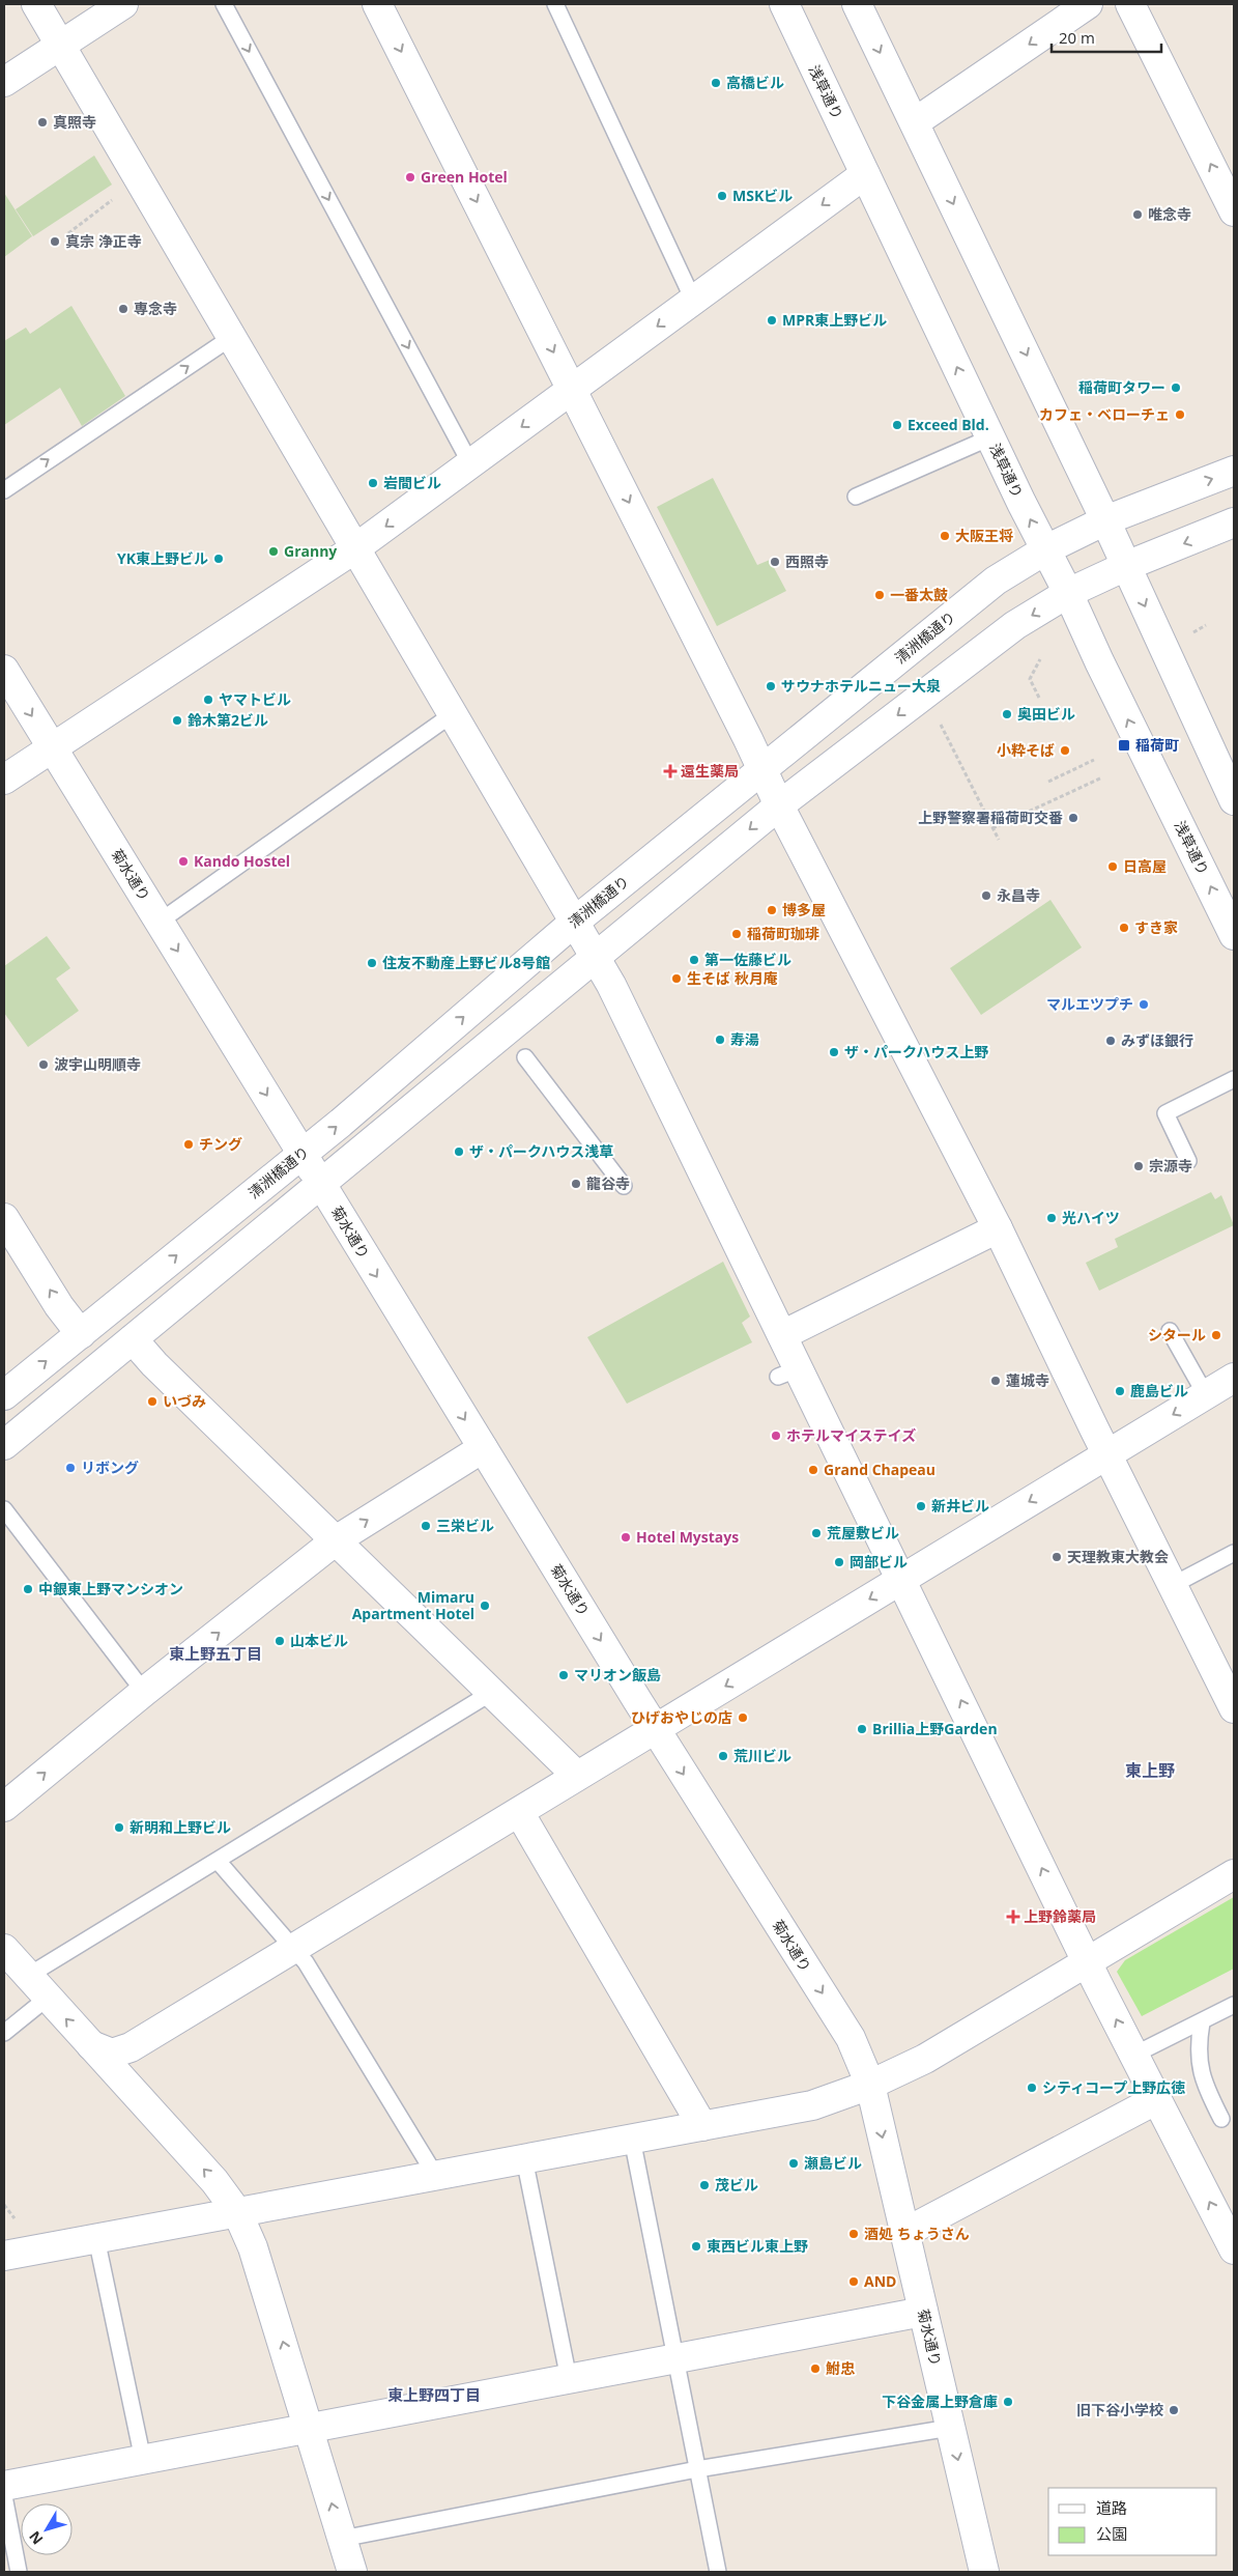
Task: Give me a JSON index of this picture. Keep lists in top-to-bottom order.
{
  "streets": {
    "street": ["浅草通り", "清洲橋通り", "菊水通り"]
  },
  "crossings": [
    ["浅草通り", "清洲橋通り"],
    ["清洲橋通り", "菊水通り"]
  ],
  "districts": ["東上野五丁目", "東上野", "東上野四丁目"],
  "places": {
    "other": [
      "高橋ビル",
      "真照寺",
      "Green Hotel",
      "MSKビル",
      "唯念寺",
      "真宗 浄正寺",
      "専念寺",
      "MPR東上野ビル",
      "稲荷町タワー",
      "カフェ・ベローチェ",
      "Exceed Bld.",
      "岩間ビル",
      "大阪王将",
      "Granny",
      "YK東上野ビル",
      "西照寺",
      "一番太鼓",
      "サウナホテルニュー大泉",
      "ヤマトビル",
      "奥田ビル",
      "鈴木第2ビル",
      "小粋そば",
      "上野警察署稲荷町交番",
      "Kando Hostel",
      "日高屋",
      "永昌寺",
      "博多屋",
      "すき家",
      "稲荷町珈琲",
      "第一佐藤ビル",
      "住友不動産上野ビル8号館",
      "生そば 秋月庵",
      "マルエツプチ",
      "寿湯",
      "みずほ銀行",
      "ザ・パークハウス上野",
      "波宇山明順寺",
      "チング",
      "ザ・パークハウス浅草",
      "宗源寺",
      "龍谷寺",
      "光ハイツ",
      "シタール",
      "蓮城寺",
      "鹿島ビル",
      "いづみ",
      "ホテルマイステイズ",
      "リボング",
      "Grand Chapeau",
      "新井ビル",
      "三栄ビル",
      "荒屋敷ビル",
      "Hotel Mystays",
      "天理教東大教会",
      "岡部ビル",
      "中銀東上野マンシオン",
      "Mimaru Apartment Hotel",
      "山本ビル",
      "マリオン飯島",
      "ひげおやじの店",
      "Brillia上野Garden",
      "荒川ビル",
      "新明和上野ビル",
      "シティコープ上野広徳",
      "瀬島ビル",
      "茂ビル",
      "酒処 ちょうさん",
      "東西ビル東上野",
      "AND",
      "鮒忠",
      "下谷金属上野倉庫",
      "旧下谷小学校"
    ],
    "transit": ["稲荷町"],
    "health": ["還生薬局", "上野鈴薬局"]
  },
  "legend": ["道路", "公園"],
  "scale_bar": "20 m",
  "north": "bottom left"
}
